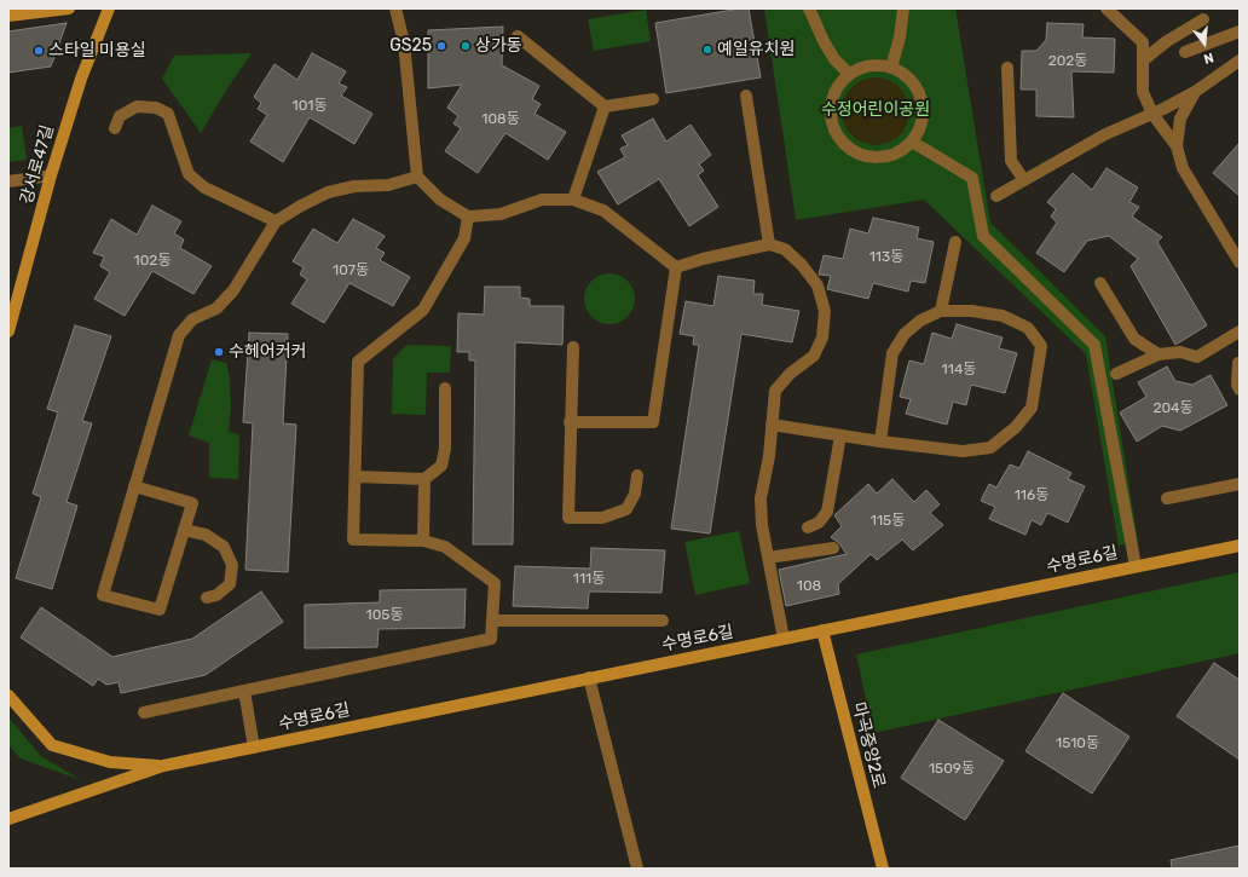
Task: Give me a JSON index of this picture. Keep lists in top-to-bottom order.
{
  "streets": {
    "street": ["강서로47길", "수명로6길", "마곡중앙2로"]
  },
  "crossings": [
    ["수명로6길", "마곡중앙2로"]
  ],
  "parks": ["수정어린이공원"],
  "places": [
    "GS25",
    "상가동",
    "예일유치원",
    "스타일 미용실",
    "수헤어커커"
  ],
  "house_numbers": [
    "202동",
    "101동",
    "108동",
    "113동",
    "102동",
    "107동",
    "114동",
    "204동",
    "116동",
    "115동",
    "111동",
    "108",
    "105동",
    "1510동",
    "1509동"
  ],
  "north": "bottom"
}
